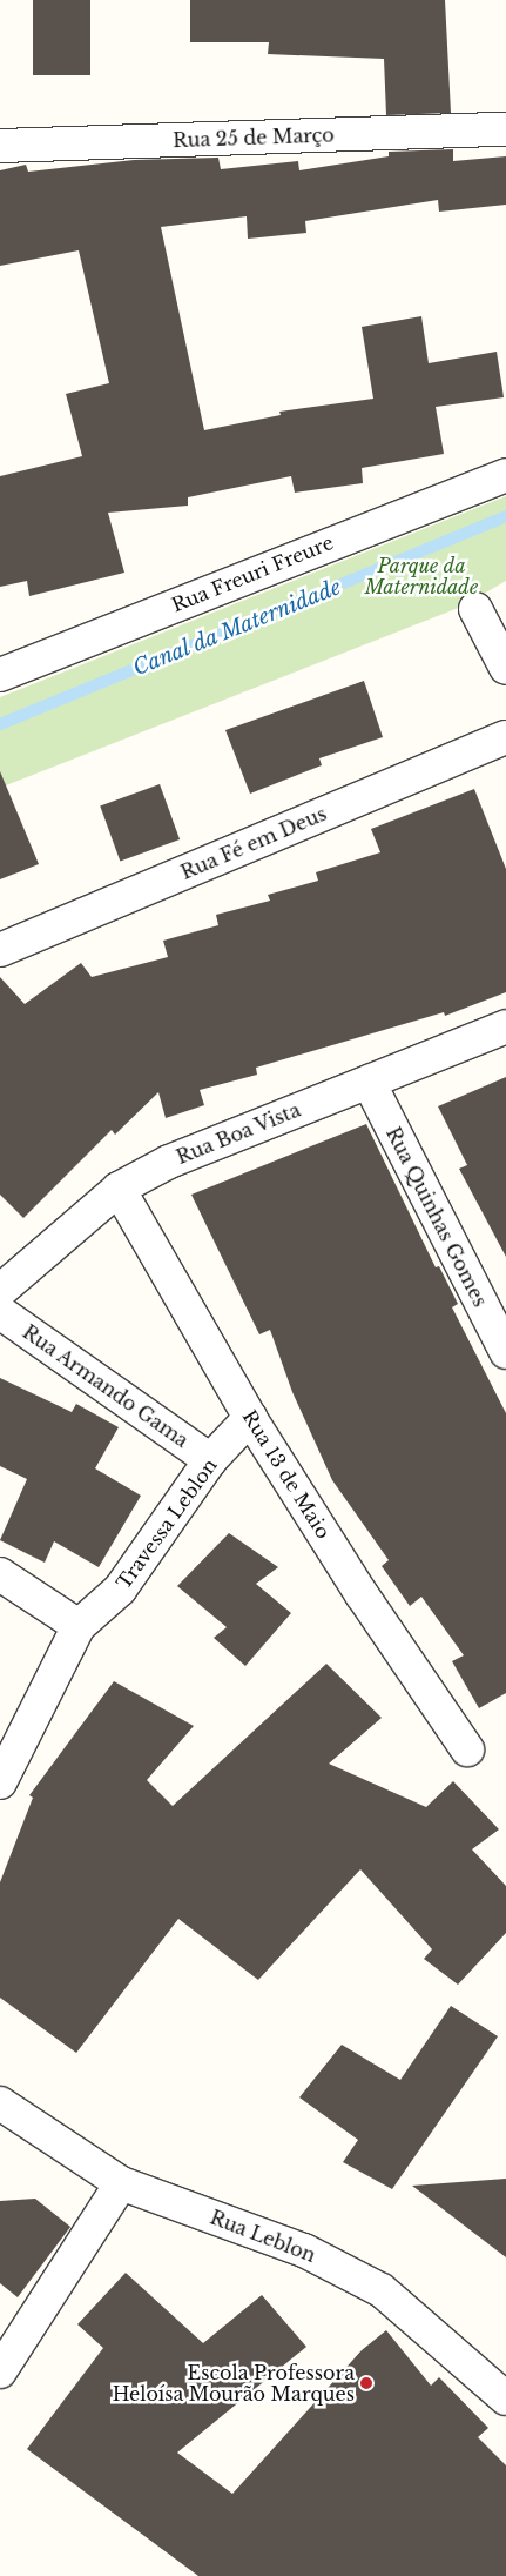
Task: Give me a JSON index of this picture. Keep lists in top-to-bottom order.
{
  "streets": {
    "street": [
      "Rua 25 de Março",
      "Rua Freuri Freure",
      "Rua Fé em Deus",
      "Rua Boa Vista",
      "Rua Quinhas Gomes",
      "Rua Armando Gama",
      "Rua 13 de Maio",
      "Travessa Leblon",
      "Rua Leblon"
    ]
  },
  "crossings": [
    ["Rua Boa Vista", "Rua Quinhas Gomes"],
    ["Rua Boa Vista", "Rua 13 de Maio"],
    ["Rua Armando Gama", "Travessa Leblon"],
    ["Rua 13 de Maio", "Travessa Leblon"]
  ],
  "water": ["Canal da Maternidade"],
  "parks": ["Parque da Maternidade"],
  "places": ["Escola Professora Heloísa Mourão Marques"]
}
